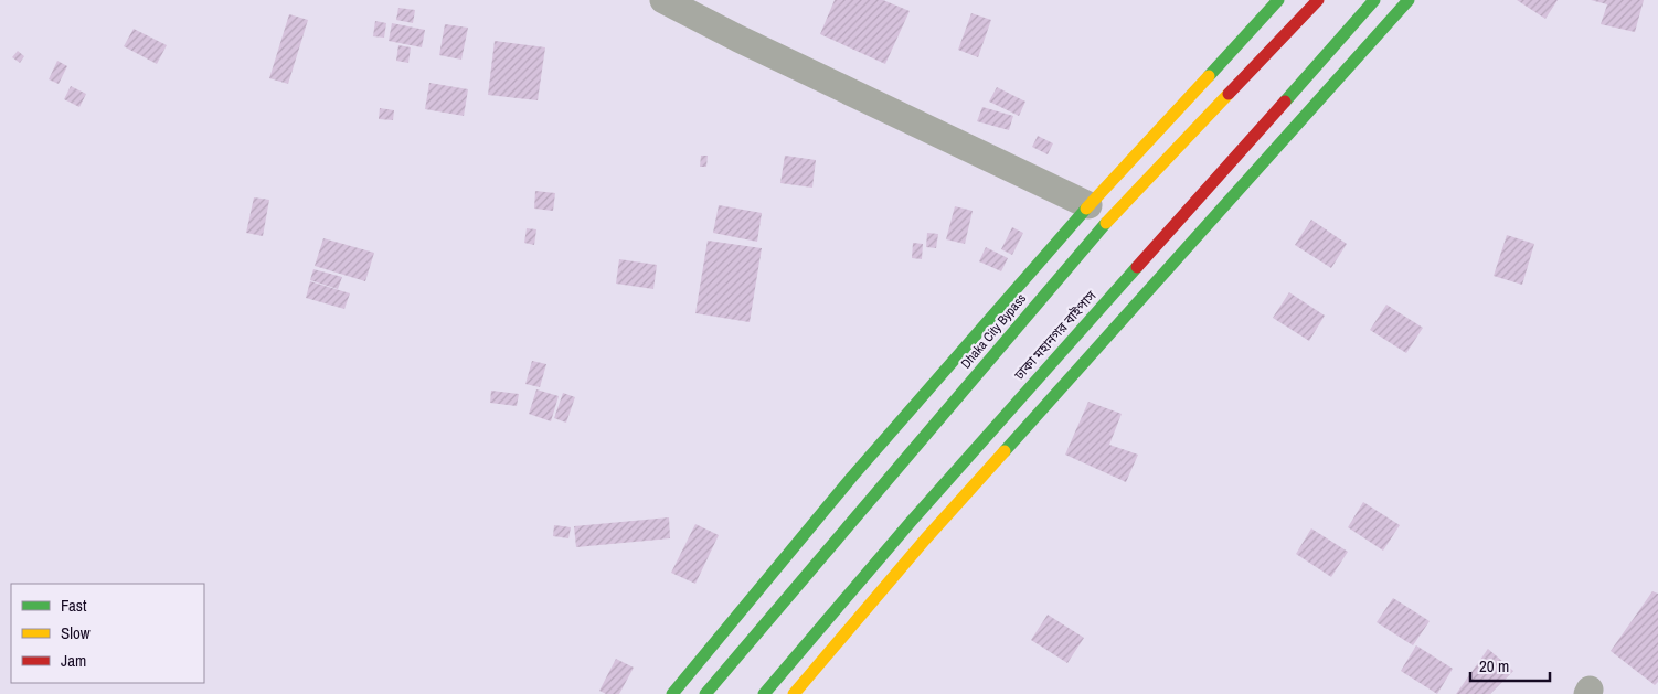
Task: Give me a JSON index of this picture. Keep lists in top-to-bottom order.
{
  "streets": {
    "main road": ["Dhaka City Bypass", "ঢাকা মহানগর বাইপাস"]
  },
  "legend": ["Fast", "Slow", "Jam"],
  "scale_bar": "20 m"
}
